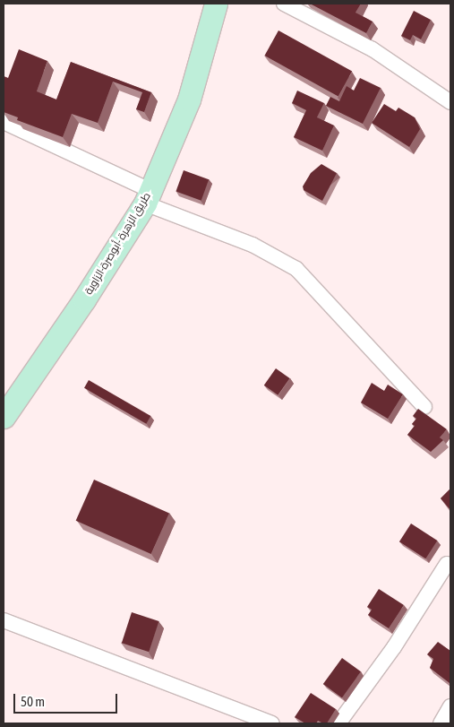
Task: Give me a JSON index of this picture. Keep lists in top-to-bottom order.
{
  "streets": {
    "main road": ["طريق الزهرة -أبوصرة-الزاوية"]
  },
  "scale_bar": "50 m"
}
